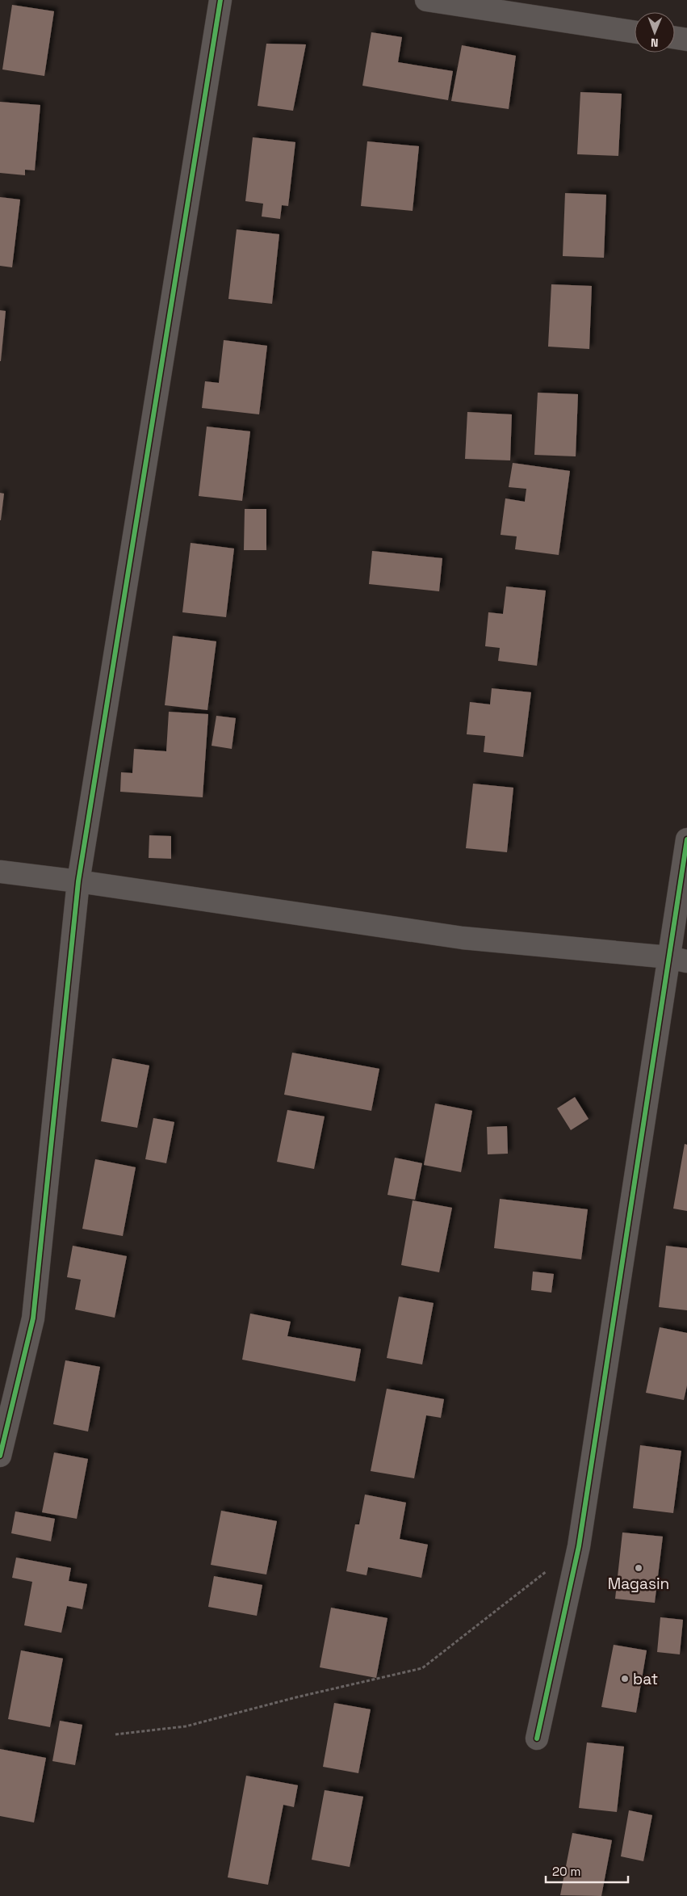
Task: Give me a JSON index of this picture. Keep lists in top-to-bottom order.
{
  "places": ["Magasin", "bat"],
  "scale_bar": "20 m",
  "north": "bottom"
}
